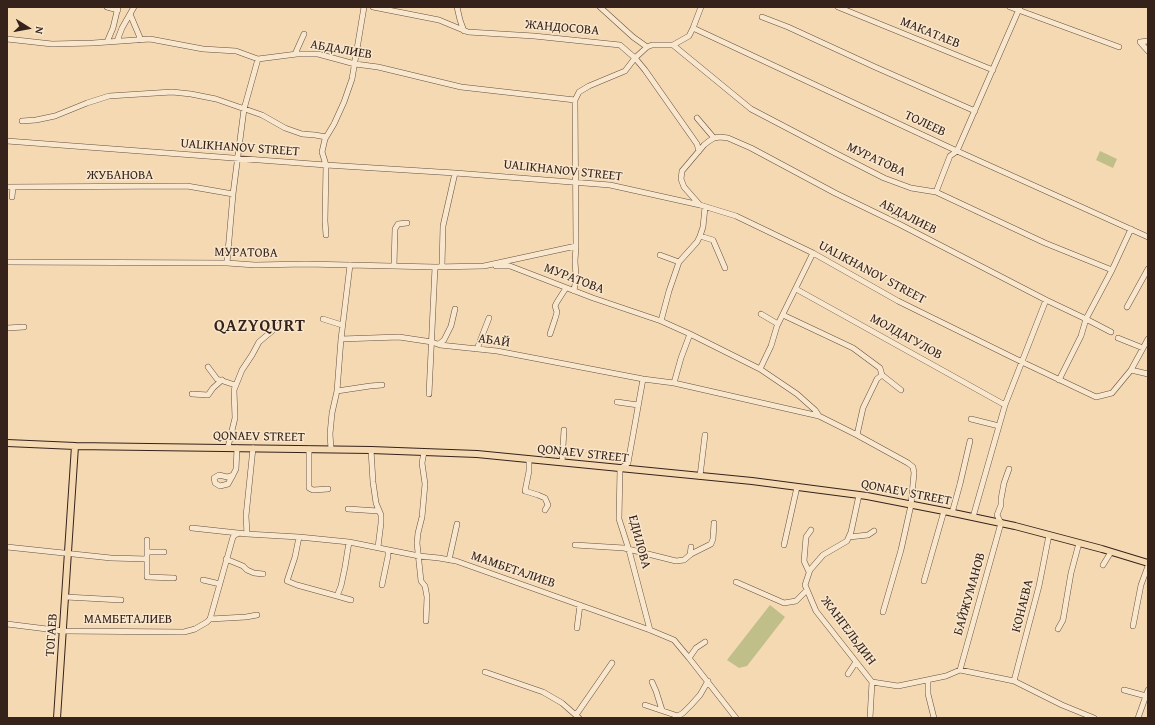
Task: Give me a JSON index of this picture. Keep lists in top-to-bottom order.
{
  "streets": {
    "main road": ["QONAEV STREET", "ТОГАЕВ"],
    "street": [
      "ЖАНДОСОВА",
      "МАКАТАЕВ",
      "АБДАЛИЕВ",
      "ТОЛЕЕВ",
      "UALIKHANOV STREET",
      "МУРАТОВА",
      "ЖУБАНОВА",
      "МОЛДАГУЛОВ",
      "АБАЙ",
      "ЕДИЛОВА",
      "МАМБЕТАЛИЕВ",
      "БАЙЖУМАНОВ",
      "КОНАЕВА",
      "ЖАНГЕЛЬДИН"
    ]
  },
  "crossings": [
    ["МУРАТОВА", "АБАЙ"],
    ["QONAEV STREET", "ЕДИЛОВА"],
    ["QONAEV STREET", "БАЙЖУМАНОВ"],
    ["QONAEV STREET", "КОНАЕВА"],
    ["QONAEV STREET", "ТОГАЕВ"],
    ["ЕДИЛОВА", "МАМБЕТАЛИЕВ"],
    ["МАМБЕТАЛИЕВ", "ТОГАЕВ"],
    ["БАЙЖУМАНОВ", "ЖАНГЕЛЬДИН"]
  ],
  "districts": ["QAZYQURT"],
  "north": "right"
}
